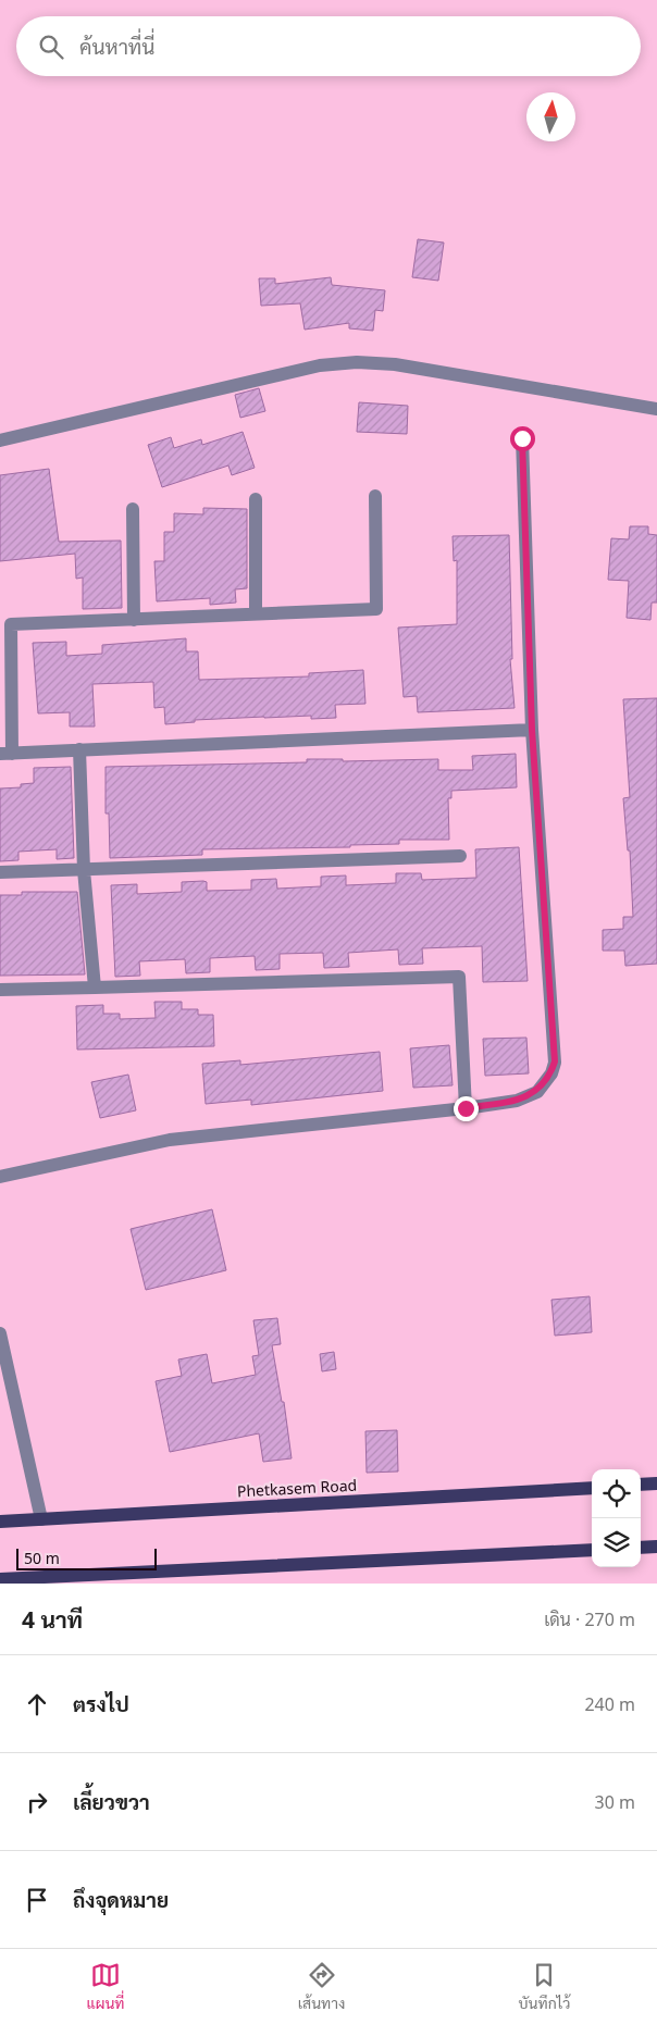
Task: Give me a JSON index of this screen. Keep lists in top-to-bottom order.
{
  "streets": {
    "main road": ["Phetkasem Road"]
  },
  "scale_bar": "50 m",
  "north": "top",
  "page": {
    "search": "ค้นหาที่นี่",
    "scale": "50 m",
    "heading": ["4 นาที", "เดิน · 270 m"],
    "list": [
      ["ตรงไป", "240 m"],
      ["เลี้ยวขวา", "30 m"],
      "ถึงจุดหมาย"
    ],
    "nav": ["แผนที่", "เส้นทาง", "บันทึกไว้"]
  }
}
